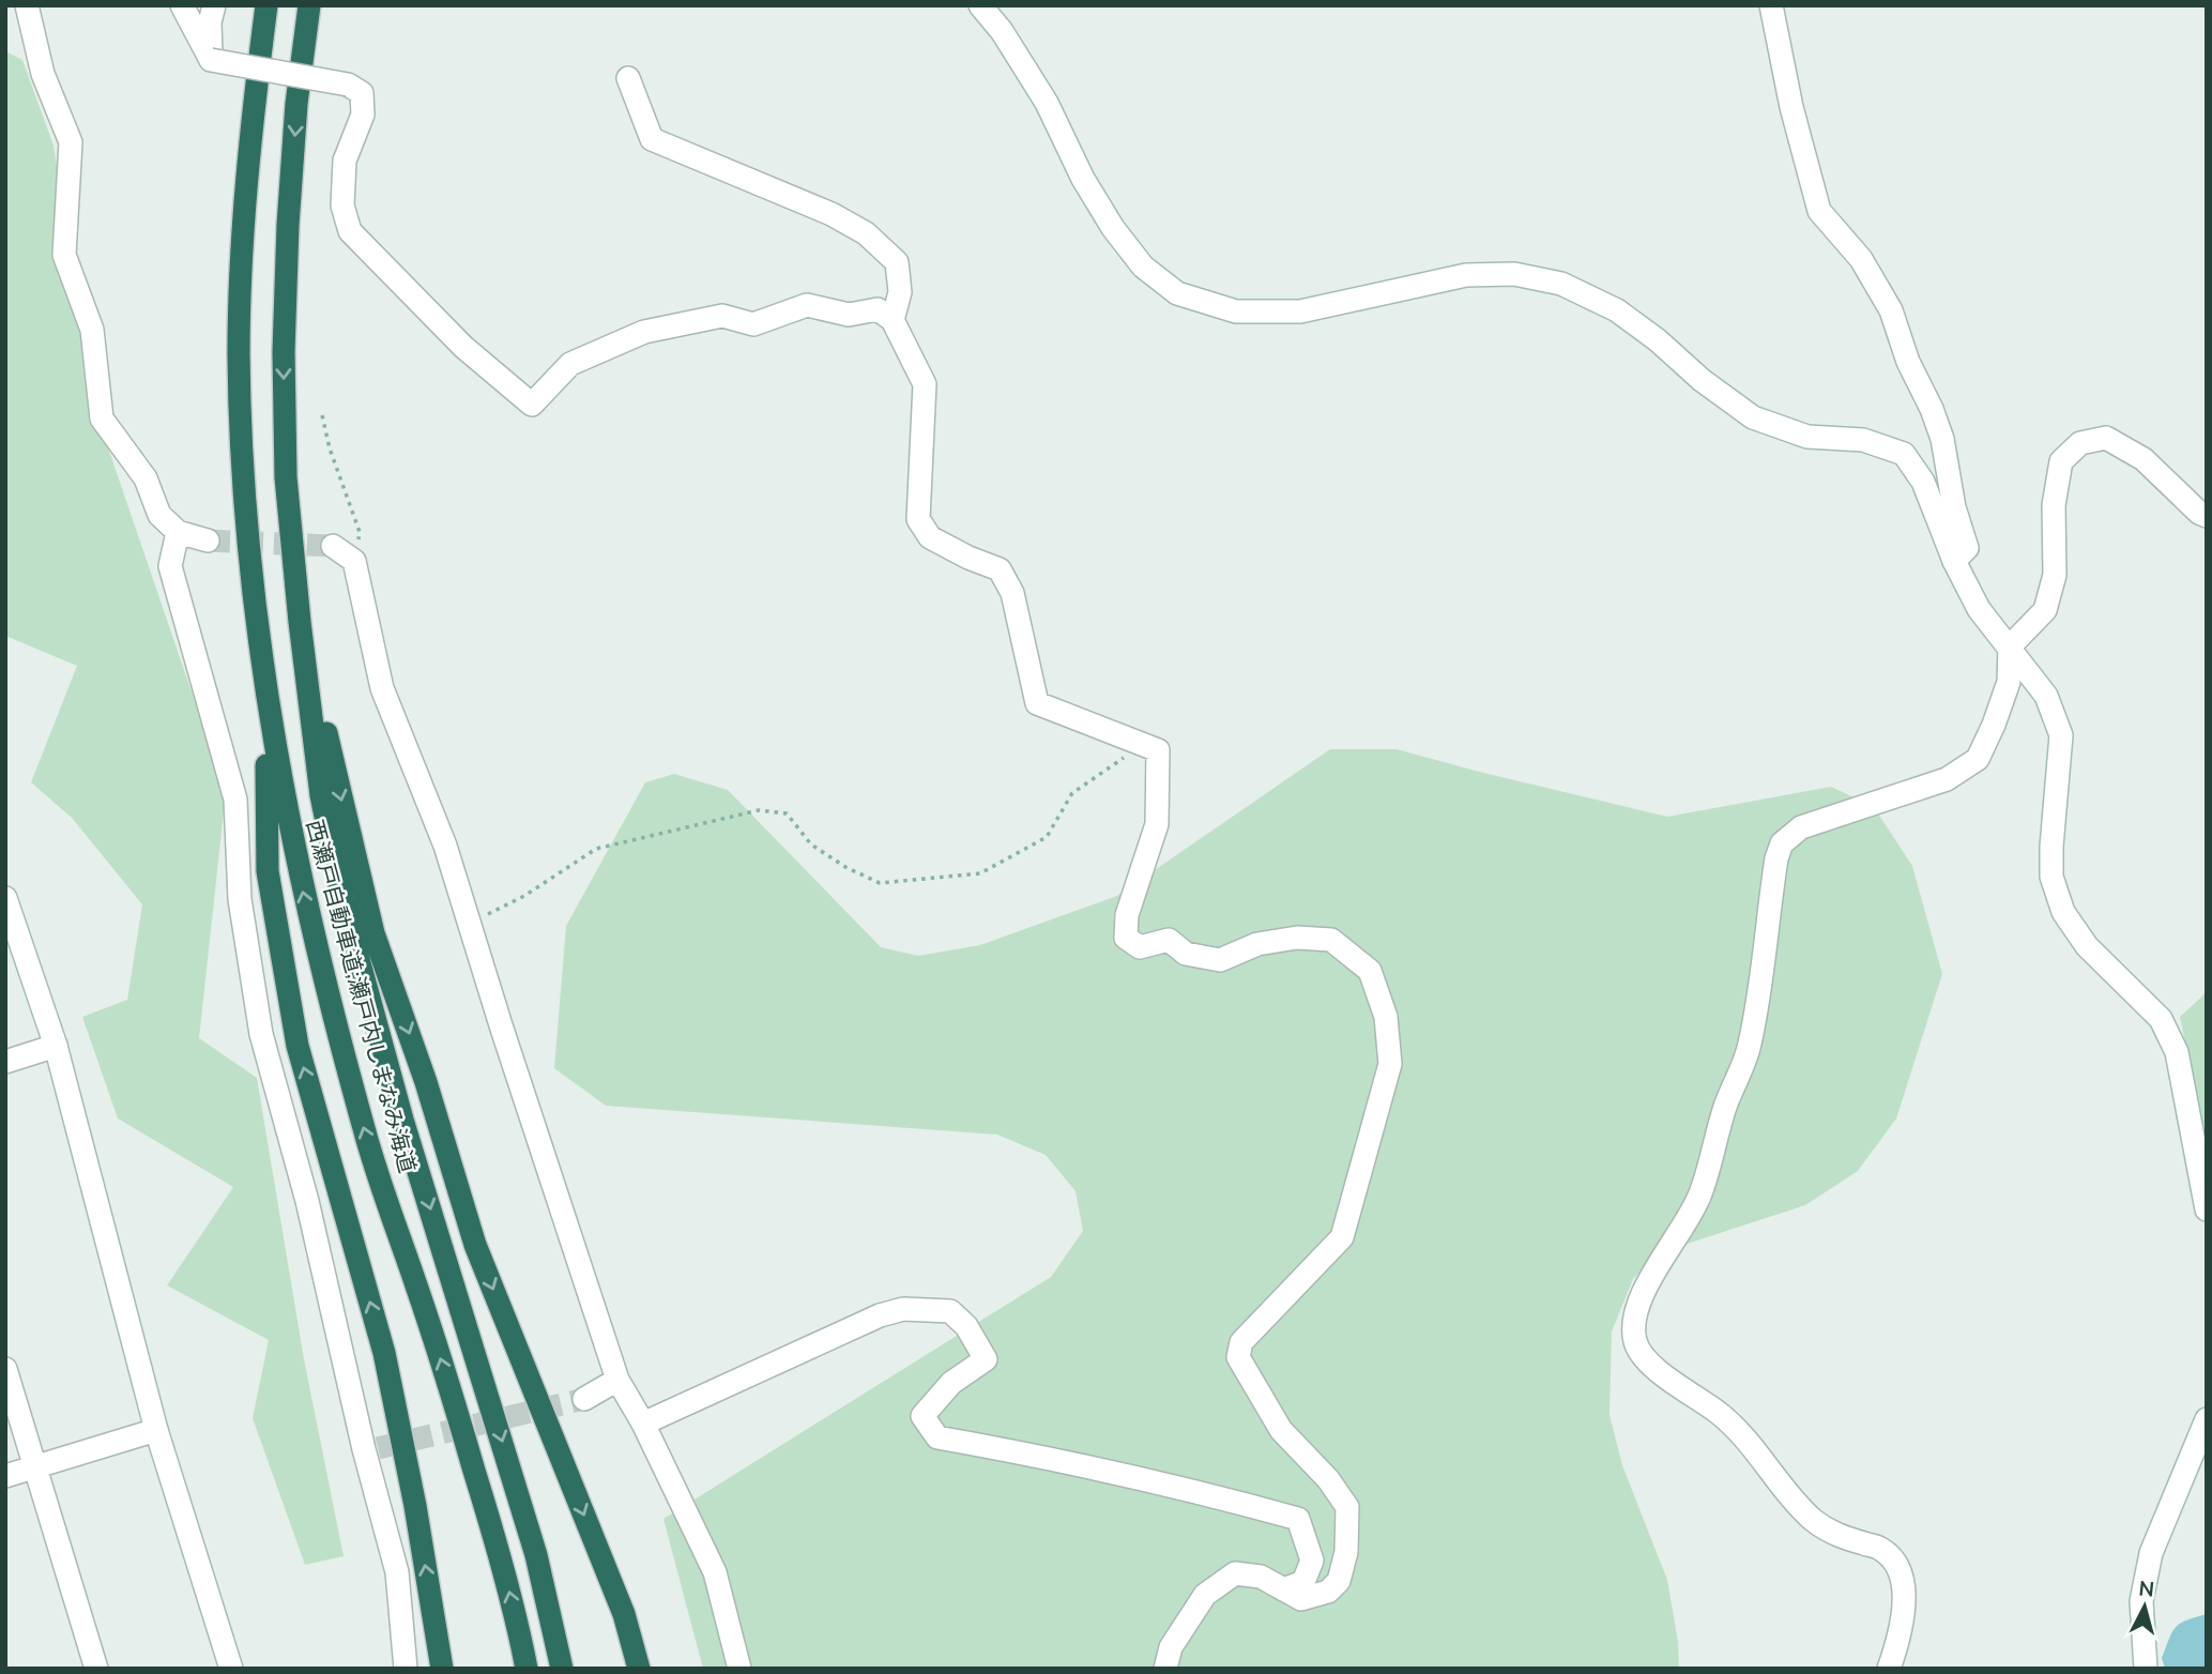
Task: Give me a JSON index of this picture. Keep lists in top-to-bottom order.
{
  "streets": {
    "highway": ["西瀬戸自動車道;瀬戸内しまなみ海道"]
  },
  "north": "top"
}
